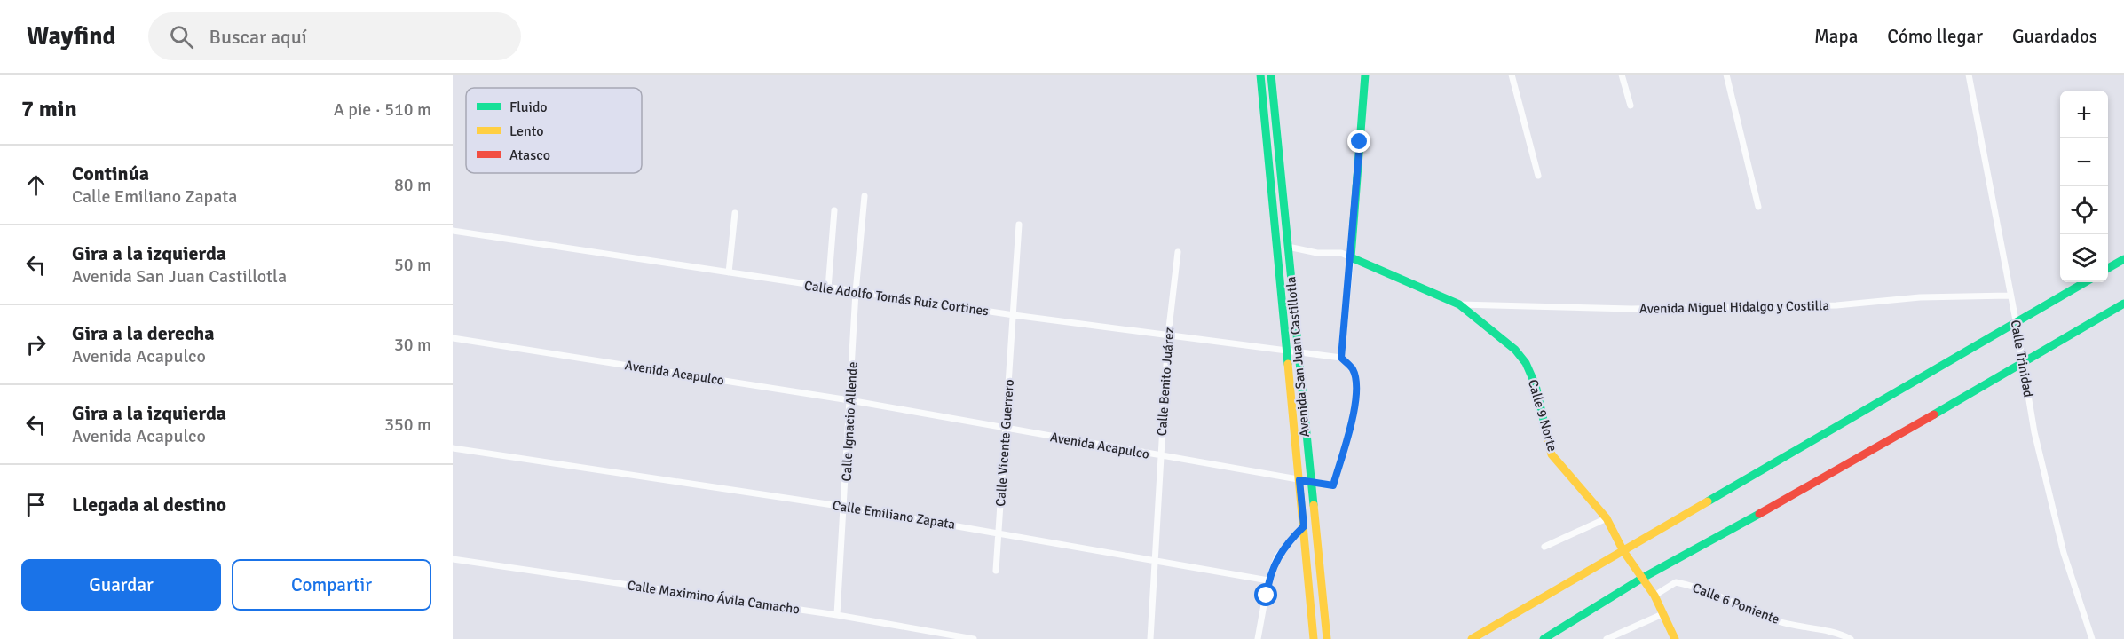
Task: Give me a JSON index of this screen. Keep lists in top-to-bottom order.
{
  "streets": {
    "main road": ["Avenida San Juan Castillotla", "Calle 9 Norte"],
    "street": [
      "Calle Adolfo Tomás Ruiz Cortines",
      "Avenida Miguel Hidalgo y Costilla",
      "Calle Trinidad",
      "Avenida Acapulco",
      "Calle Benito Juárez",
      "Calle Ignacio Allende",
      "Calle Vicente Guerrero",
      "Calle Emiliano Zapata",
      "Calle Maximino Ávila Camacho",
      "Calle 6 Poniente"
    ]
  },
  "crossings": [
    ["Calle Adolfo Tomás Ruiz Cortines", "Avenida San Juan Castillotla"],
    ["Calle Adolfo Tomás Ruiz Cortines", "Avenida Acapulco"],
    ["Calle Adolfo Tomás Ruiz Cortines", "Calle Benito Juárez"],
    ["Calle Adolfo Tomás Ruiz Cortines", "Calle Ignacio Allende"],
    ["Calle Adolfo Tomás Ruiz Cortines", "Calle Vicente Guerrero"],
    ["Avenida Miguel Hidalgo y Costilla", "Calle Trinidad"],
    ["Avenida Miguel Hidalgo y Costilla", "Calle 9 Norte"],
    ["Avenida San Juan Castillotla", "Avenida Acapulco"],
    ["Avenida Acapulco", "Calle Benito Juárez"],
    ["Avenida Acapulco", "Calle Ignacio Allende"],
    ["Avenida Acapulco", "Calle Vicente Guerrero"],
    ["Calle Benito Juárez", "Calle Emiliano Zapata"],
    ["Calle 9 Norte", "Calle 6 Poniente"],
    ["Calle Ignacio Allende", "Calle Emiliano Zapata"],
    ["Calle Ignacio Allende", "Calle Maximino Ávila Camacho"],
    ["Calle Vicente Guerrero", "Calle Emiliano Zapata"]
  ],
  "legend": ["Fluido", "Lento", "Atasco"],
  "page": {
    "header": "Wayfind",
    "search": "Buscar aquí",
    "nav": ["Mapa", "Cómo llegar", "Guardados"],
    "heading": ["7 min", "A pie · 510 m"],
    "map_buttons": ["+", "−"],
    "list": [
      ["Continúa", "Calle Emiliano Zapata", "80 m"],
      ["Gira a la izquierda", "Avenida San Juan Castillotla", "50 m"],
      ["Gira a la derecha", "Avenida Acapulco", "30 m"],
      ["Gira a la izquierda", "Avenida Acapulco", "350 m"],
      "Llegada al destino"
    ],
    "buttons": ["Guardar", "Compartir"]
  }
}
